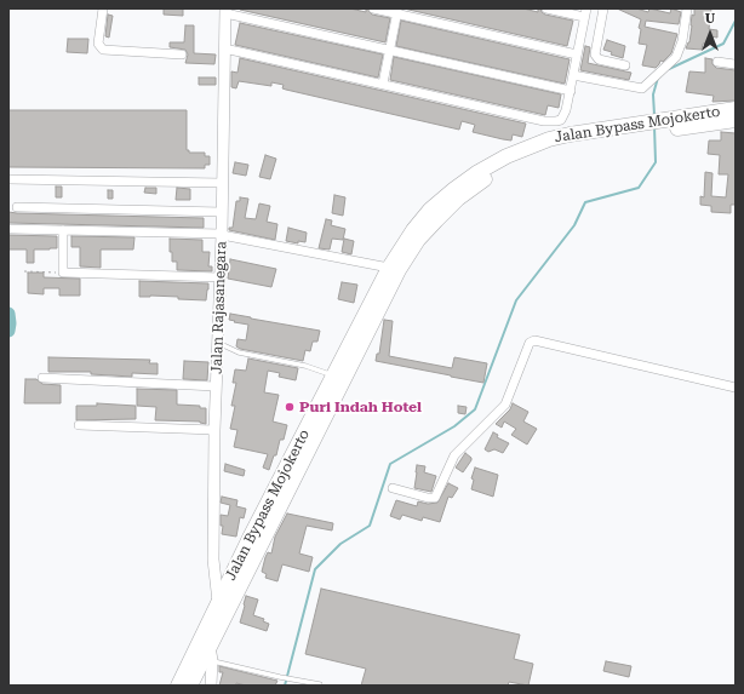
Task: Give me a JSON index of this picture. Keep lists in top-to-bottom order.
{
  "streets": {
    "highway": ["Jalan Bypass Mojokerto"],
    "street": ["Jalan Rajasanegara"]
  },
  "crossings": [
    ["Jalan Bypass Mojokerto", "Jalan Rajasanegara"]
  ],
  "places": ["Puri Indah Hotel"],
  "north": "top"
}
